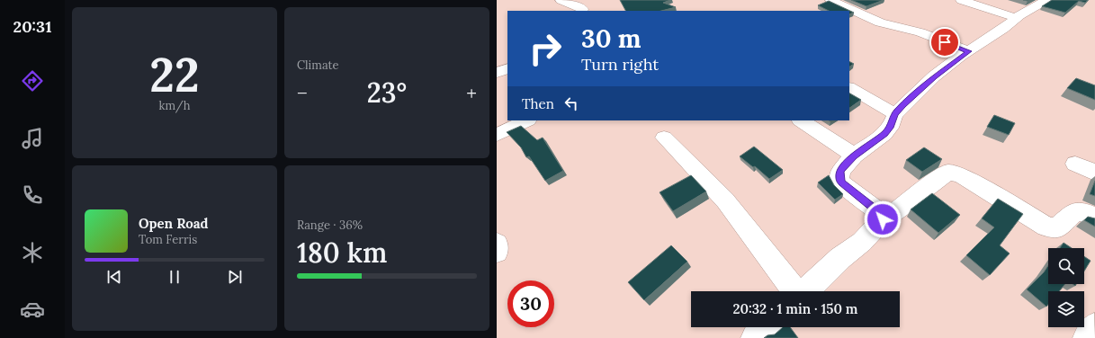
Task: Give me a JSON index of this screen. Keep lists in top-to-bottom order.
{
  "page": {
    "tabs": "20:31",
    "tile": [
      ["22", "km/h"],
      "Climate",
      ["Range · 36%", "180 km"]
    ],
    "turn": ["30 m", "Turn right"],
    "heat": ["−", "23°", "+"],
    "then": "Then",
    "song": ["Open Road", "Tom Ferris"],
    "limit": "30",
    "trip": "20:32 · 1 min · 150 m"
  }
}
